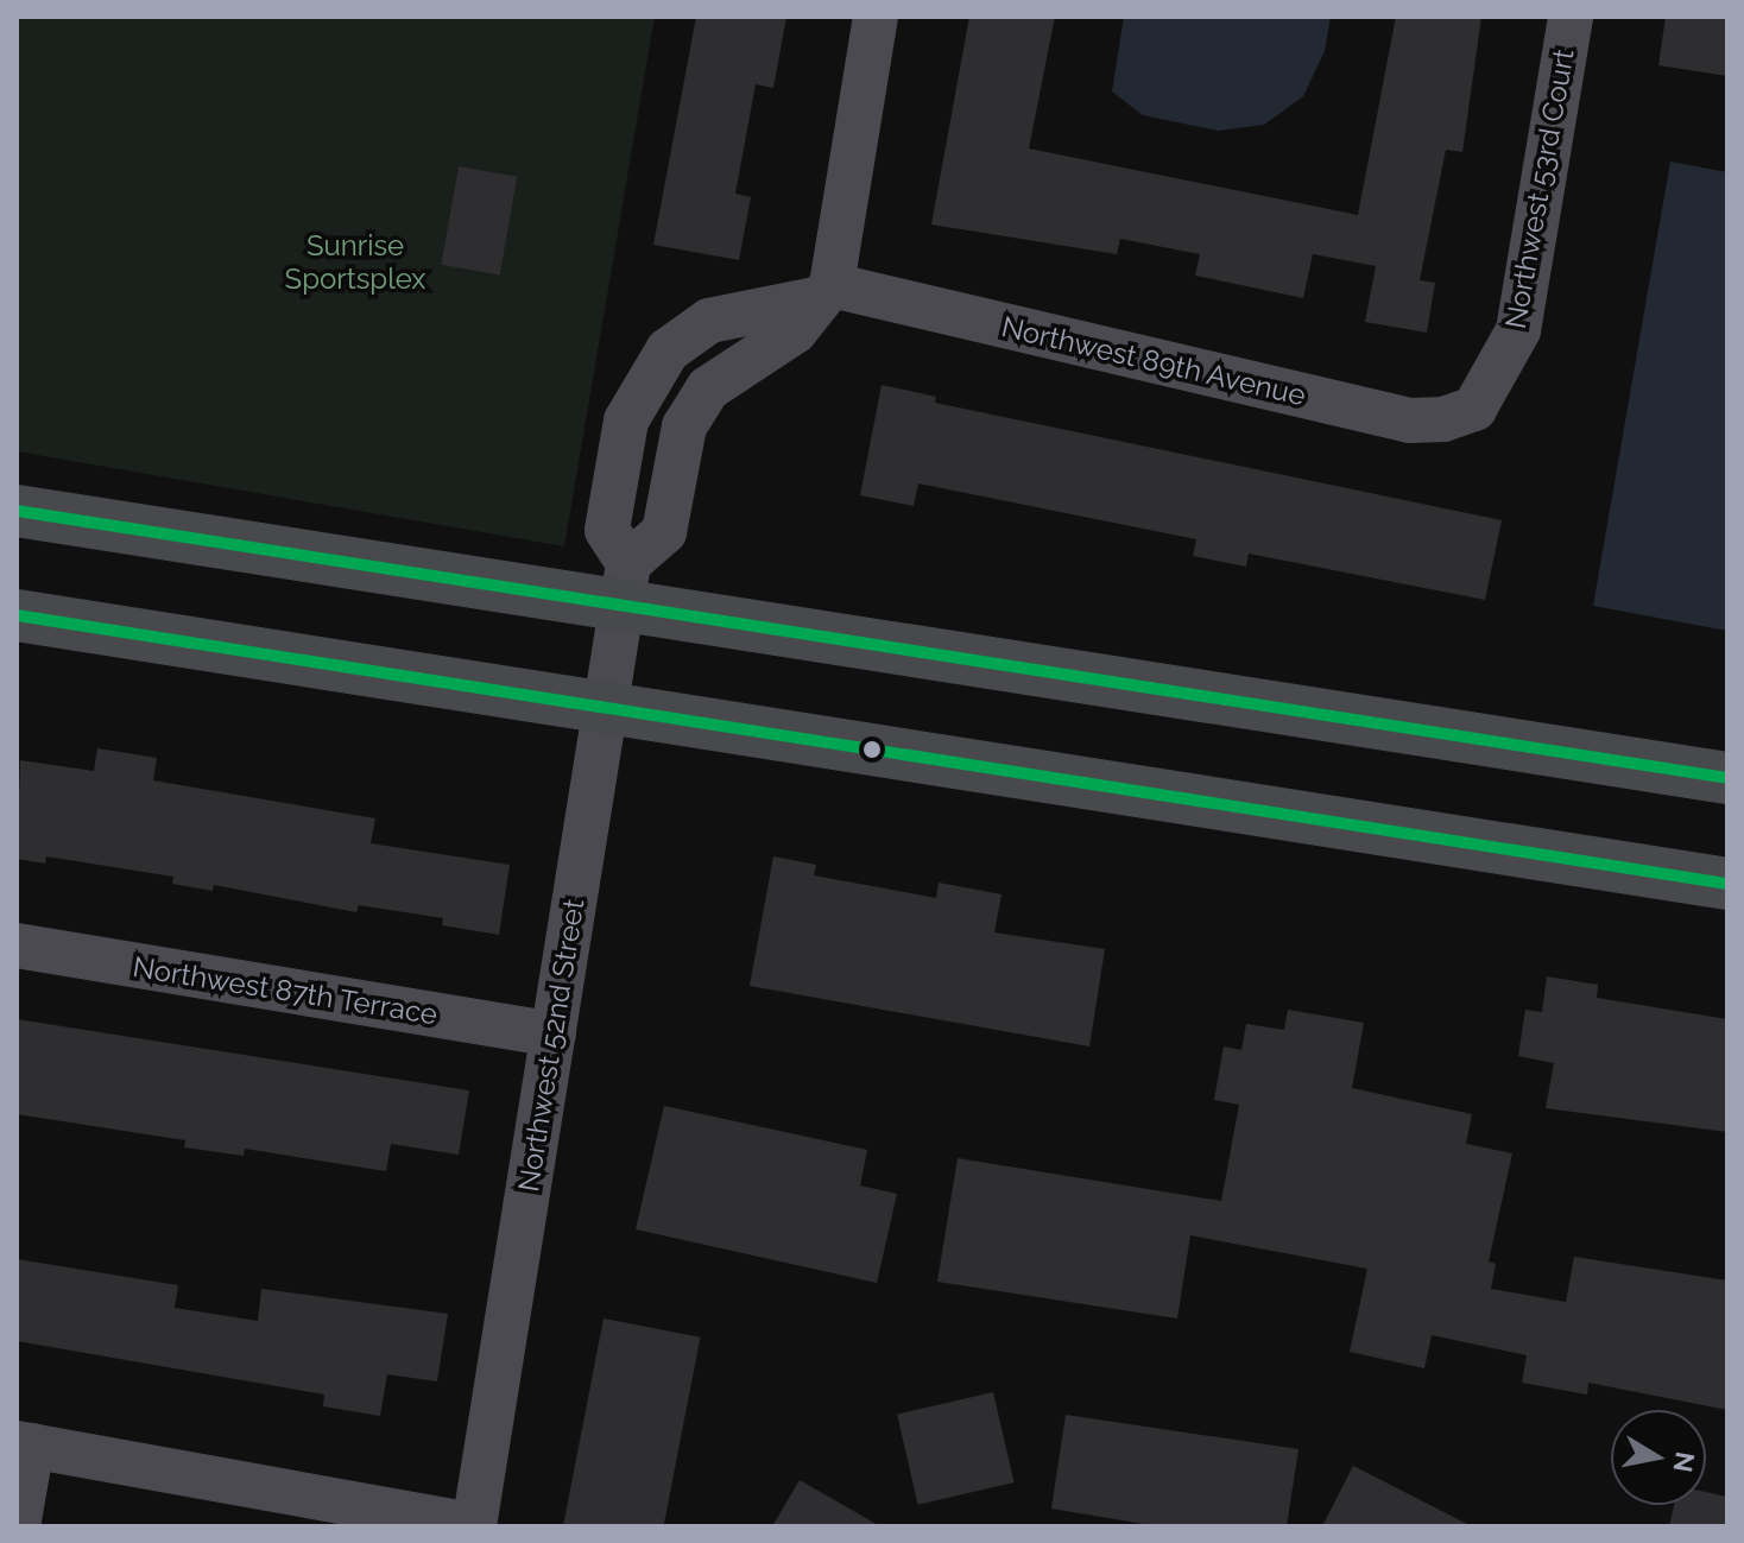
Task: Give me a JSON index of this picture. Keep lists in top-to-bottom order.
{
  "streets": {
    "street": [
      "Northwest 53rd Court",
      "Northwest 89th Avenue",
      "Northwest 87th Terrace",
      "Northwest 52nd Street"
    ]
  },
  "crossings": [
    ["Northwest 53rd Court", "Northwest 89th Avenue"],
    ["Northwest 87th Terrace", "Northwest 52nd Street"]
  ],
  "parks": ["Sunrise Sportsplex"],
  "north": "right"
}
